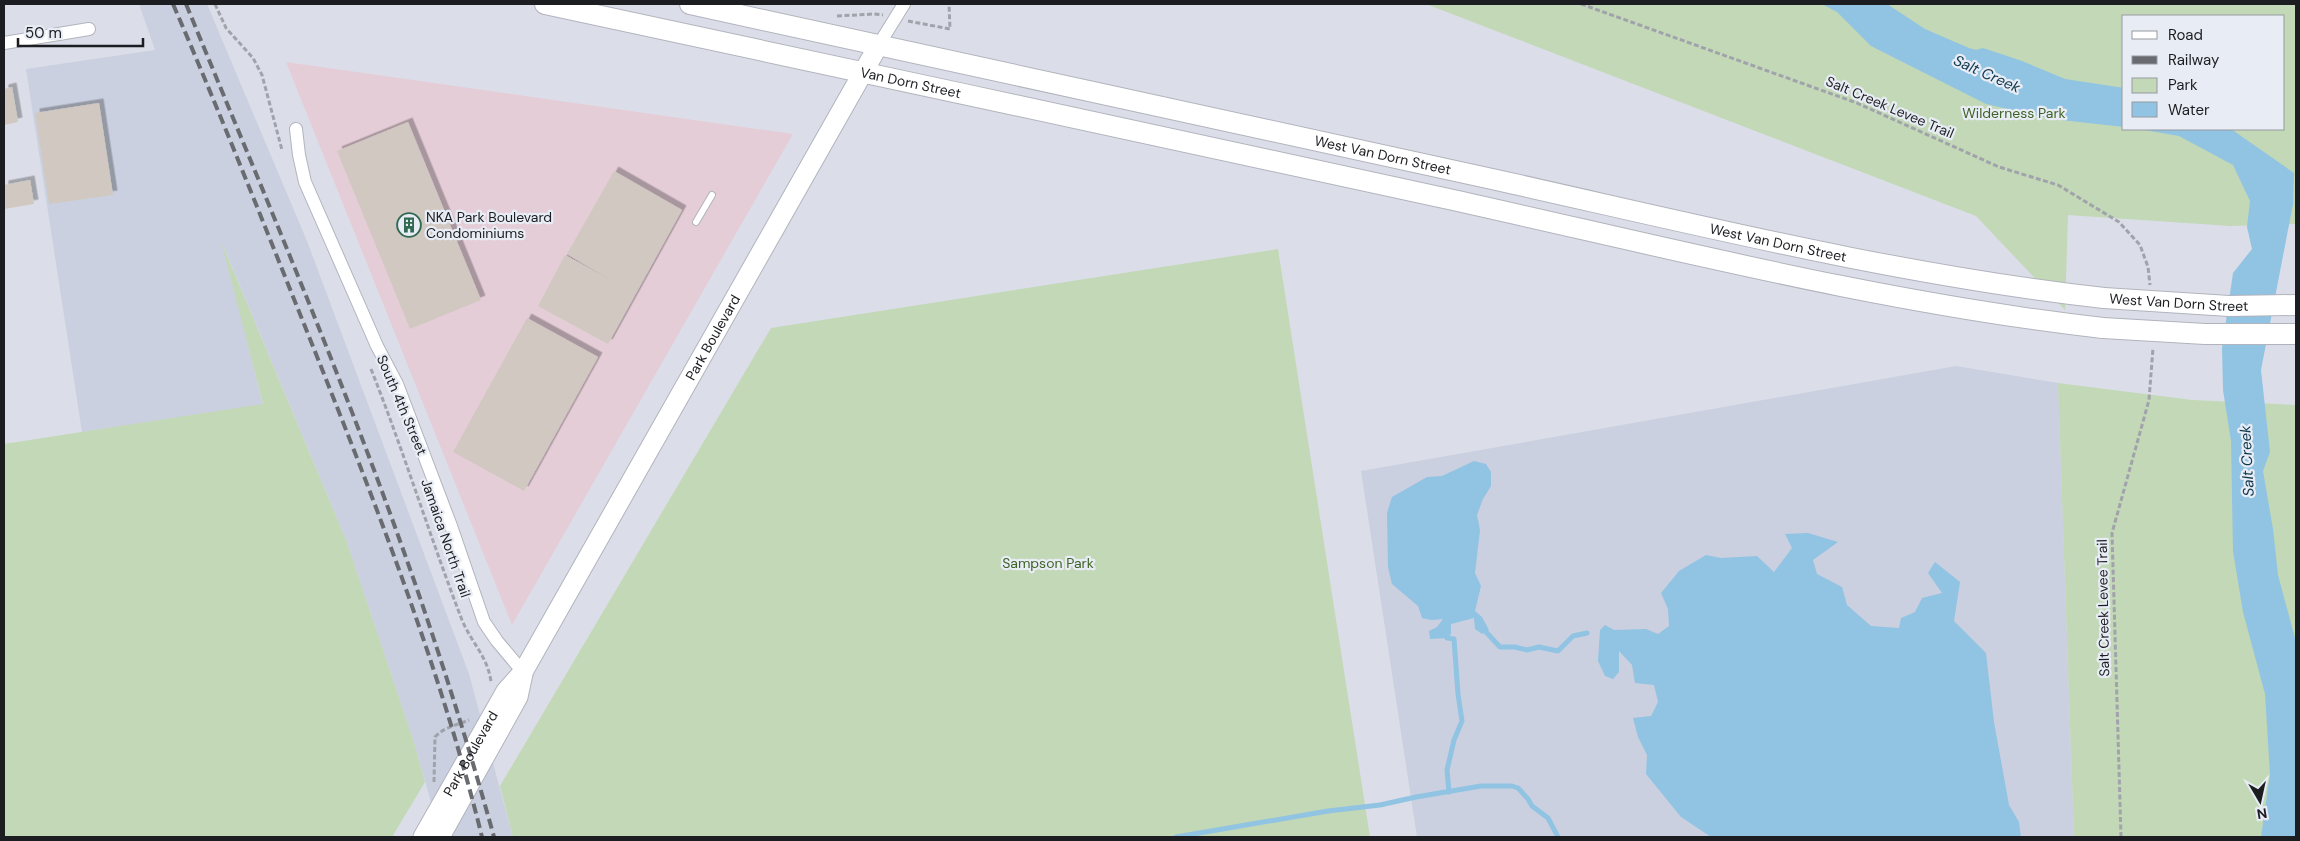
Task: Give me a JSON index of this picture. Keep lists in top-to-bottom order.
{
  "streets": {
    "main road": ["Van Dorn Street", "West Van Dorn Street", "Park Boulevard"],
    "street": ["South 4th Street"],
    "path": ["Salt Creek Levee Trail", "Jamaica North Trail"]
  },
  "crossings": [
    ["Van Dorn Street", "West Van Dorn Street"],
    ["Van Dorn Street", "Park Boulevard"],
    ["Park Boulevard", "South 4th Street"]
  ],
  "water": ["Salt Creek"],
  "parks": ["Wilderness Park", "Sampson Park"],
  "places": {
    "building": ["NKA Park Boulevard Condominiums"]
  },
  "legend": [
    "Road",
    "Railway",
    "Park",
    "Water"
  ],
  "scale_bar": "50 m",
  "north": "bottom"
}
